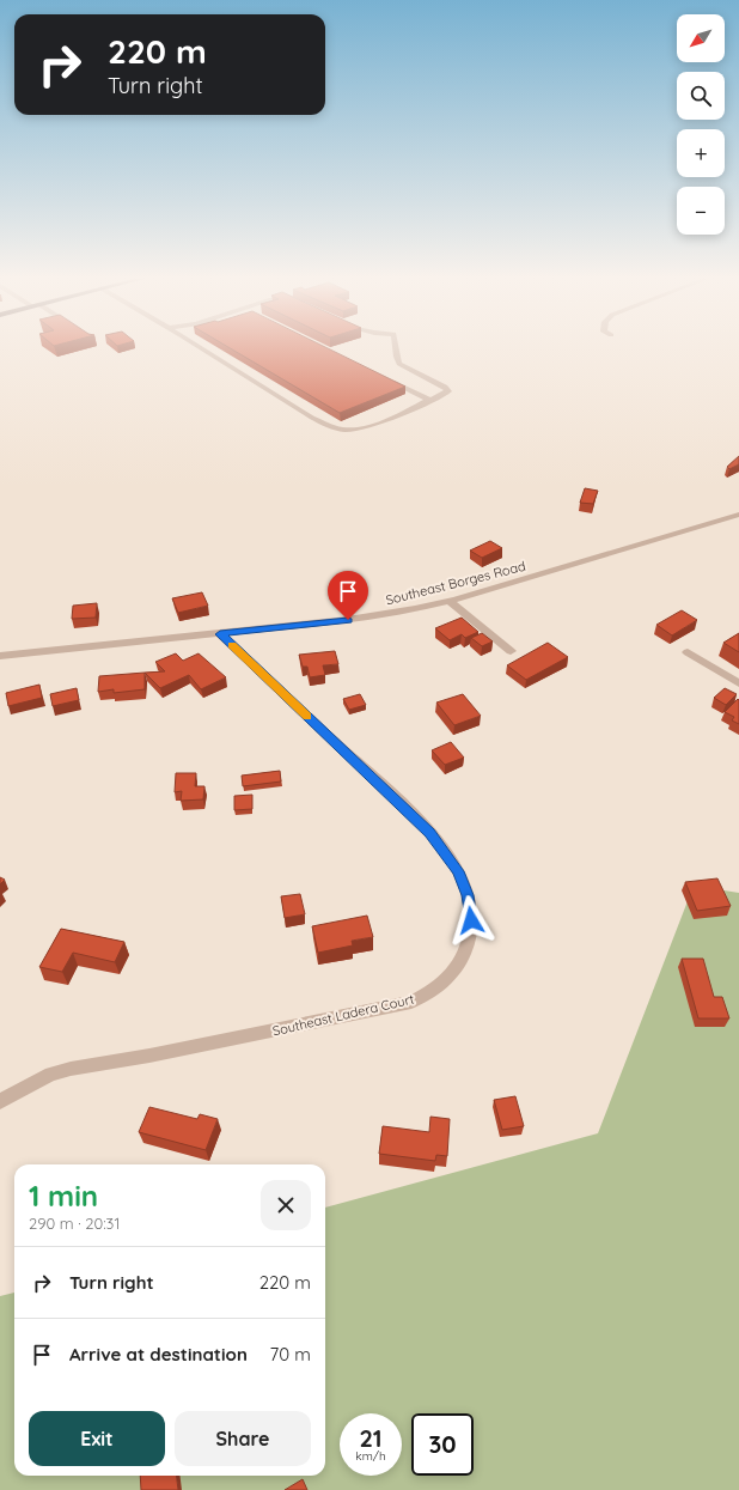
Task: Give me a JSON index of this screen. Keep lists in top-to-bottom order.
{
  "streets": {
    "street": ["Southeast Borges Road", "Southeast Ladera Court"]
  },
  "crossings": [
    ["Southeast Borges Road", "Southeast Ladera Court"]
  ],
  "north": "bottom left",
  "page": {
    "map_buttons": ["+", "−"],
    "turn": ["220 m", "Turn right"],
    "heading": ["1 min", "290 m · 20:31"],
    "list": [
      {
        "name": "Turn right",
        "value": "220 m"
      },
      {
        "name": "Arrive at destination",
        "value": "70 m"
      }
    ],
    "buttons": ["Exit", "Share"],
    "speed": "21 km/h",
    "limit": "30"
  }
}
